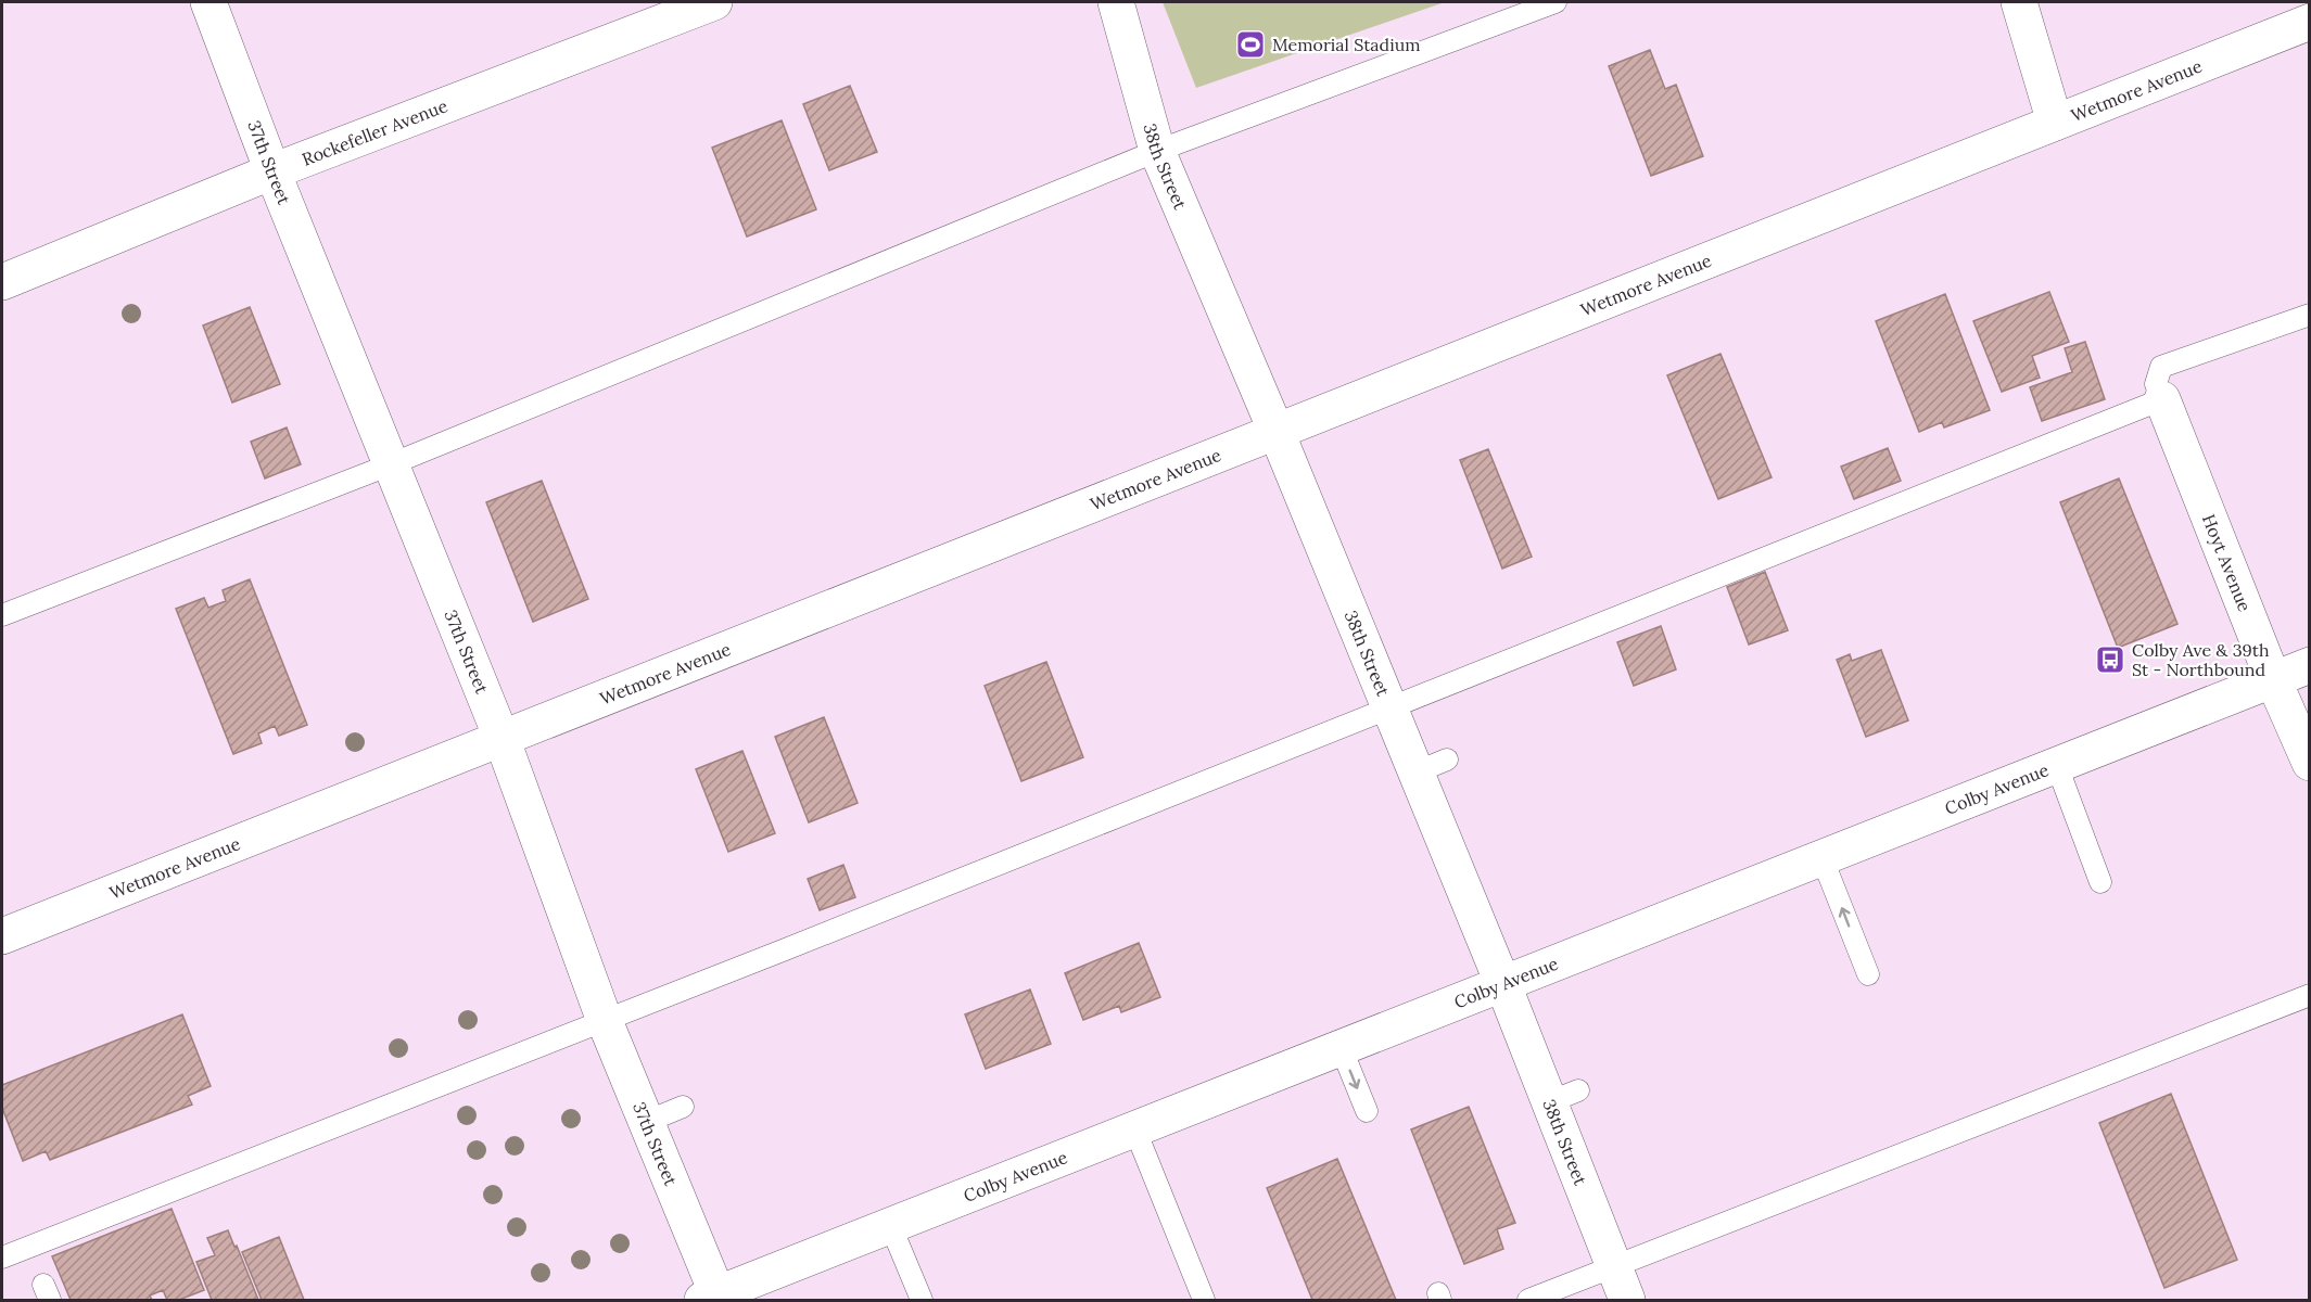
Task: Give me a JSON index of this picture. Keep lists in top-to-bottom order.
{
  "streets": {
    "street": [
      "Wetmore Avenue",
      "Rockefeller Avenue",
      "37th Street",
      "38th Street",
      "Hoyt Avenue",
      "Colby Avenue"
    ]
  },
  "crossings": [
    ["Wetmore Avenue", "37th Street"],
    ["Wetmore Avenue", "38th Street"],
    ["Rockefeller Avenue", "37th Street"],
    ["37th Street", "Colby Avenue"],
    ["38th Street", "Colby Avenue"],
    ["Hoyt Avenue", "Colby Avenue"]
  ],
  "places": {
    "sports": ["Memorial Stadium"],
    "bus stop": ["Colby Ave & 39th St - Northbound"]
  }
}
